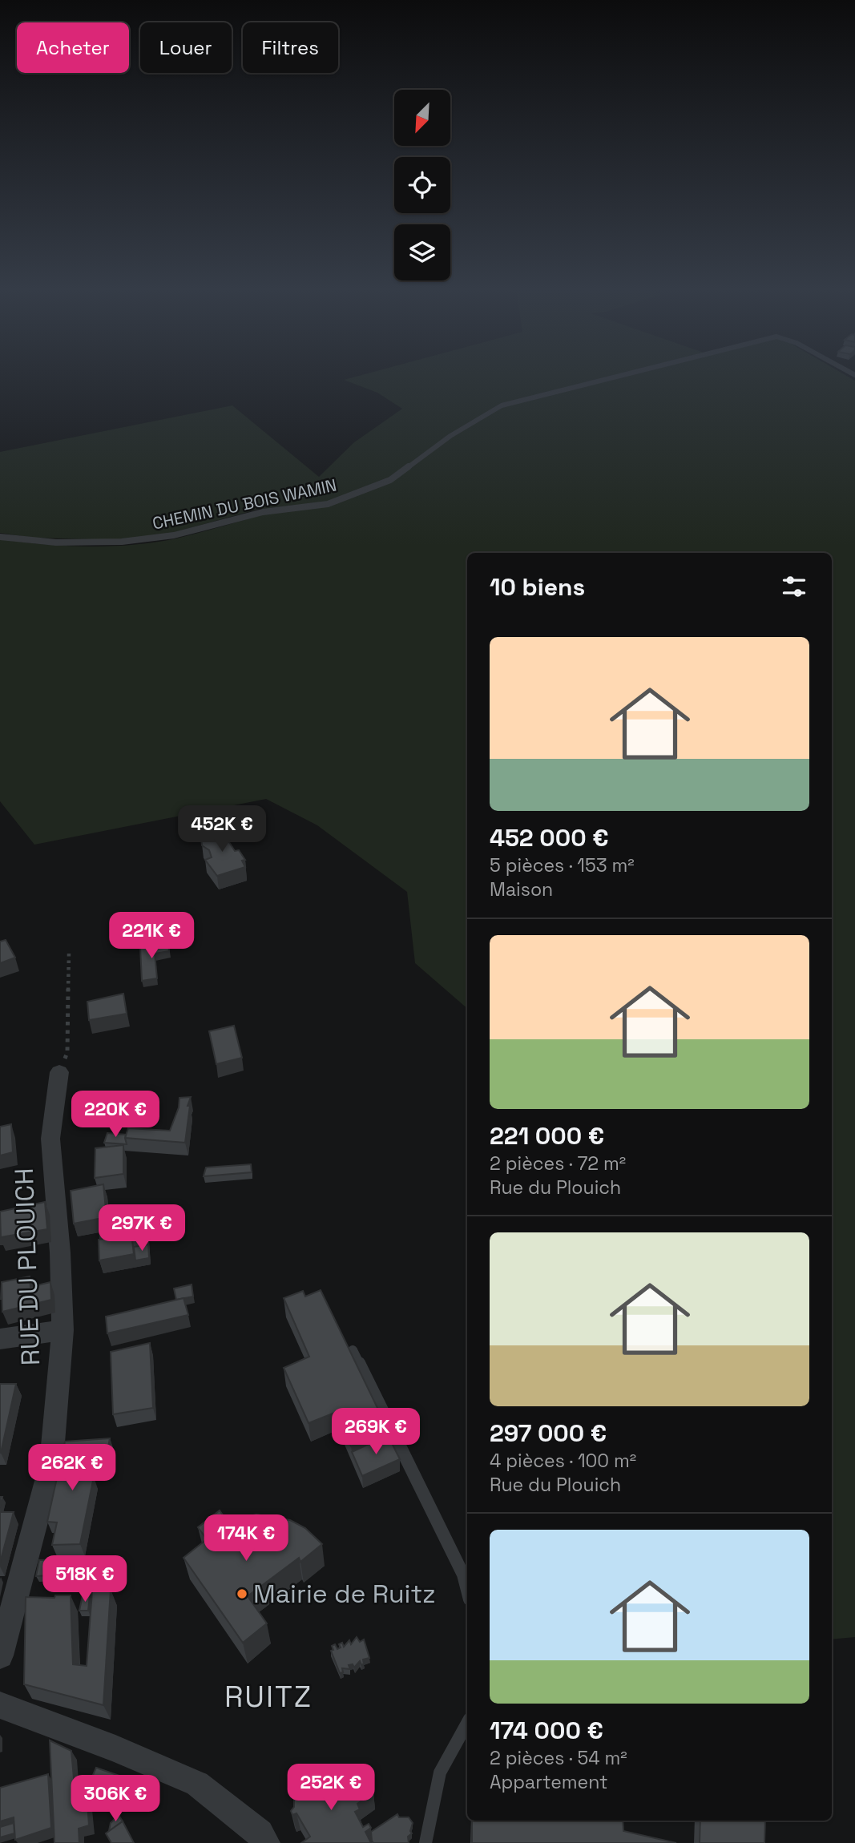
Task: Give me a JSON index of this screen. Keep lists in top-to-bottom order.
{
  "streets": {
    "street": ["RUE DU PLOUICH"],
    "lane": ["CHEMIN DU BOIS WAMIN"]
  },
  "districts": ["RUITZ"],
  "places": ["Mairie de Ruitz"],
  "north": "bottom left",
  "page": {
    "chip": ["Acheter", "Louer", "Filtres"],
    "heading": "10 biens",
    "list": [
      {
        "name": "452 000 €",
        "note": "5 pièces · 153 m² · Maison"
      },
      {
        "name": "221 000 €",
        "note": "2 pièces · 72 m² · Rue du Plouich"
      },
      {
        "name": "297 000 €",
        "note": "4 pièces · 100 m² · Rue du Plouich"
      },
      {
        "name": "174 000 €",
        "note": "2 pièces · 54 m² · Appartement"
      }
    ],
    "price": [
      "452K €",
      "221K €",
      "220K €",
      "297K €",
      "269K €",
      "262K €",
      "174K €",
      "518K €",
      "252K €",
      "306K €"
    ]
  }
}
